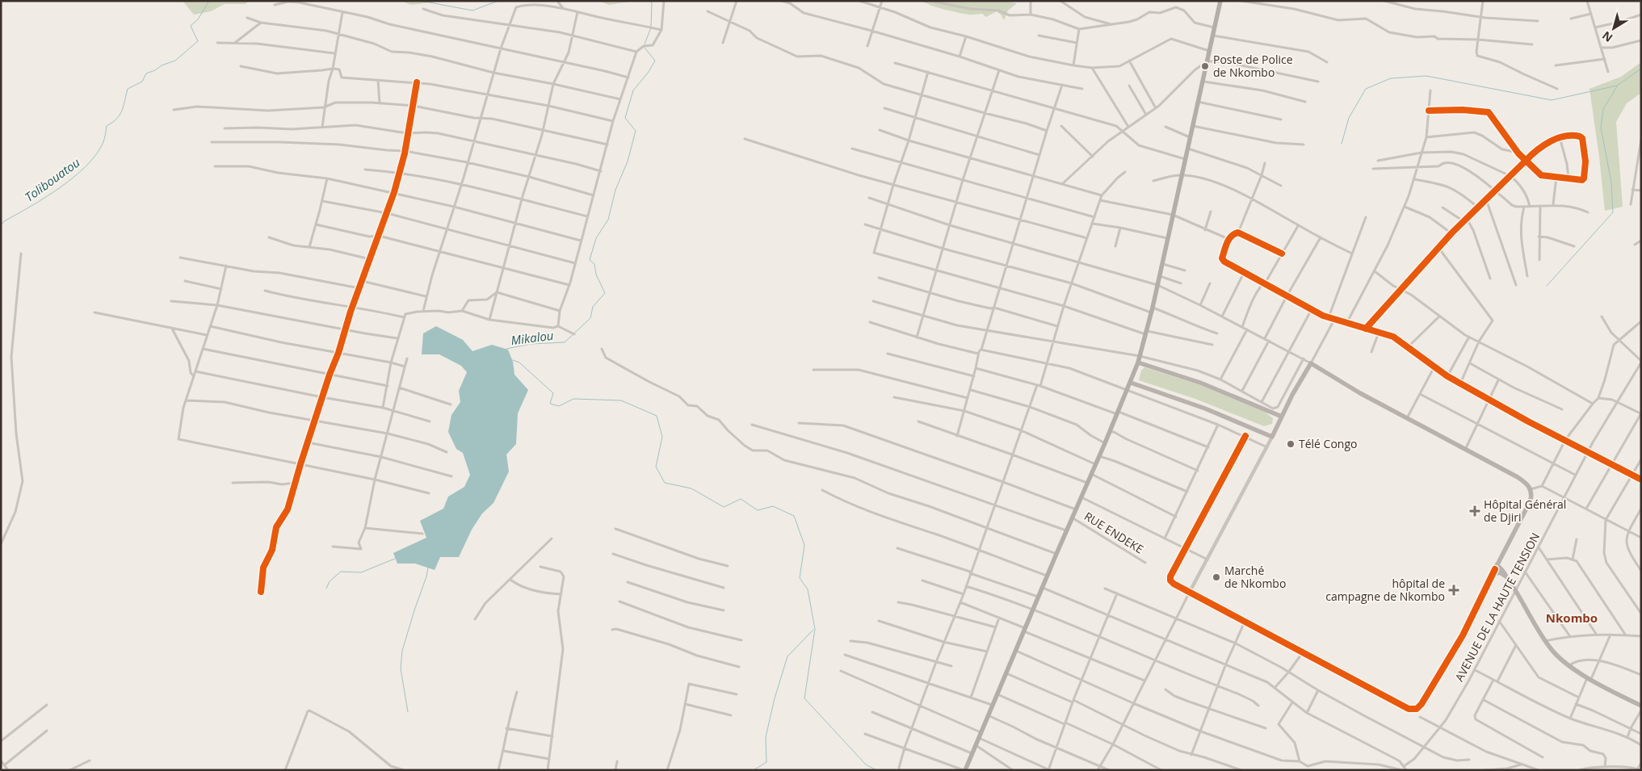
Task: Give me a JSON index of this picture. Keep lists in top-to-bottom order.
{
  "streets": {
    "street": ["RUE ENDEKE", "AVENUE DE LA HAUTE TENSION"]
  },
  "districts": ["Nkombo"],
  "water": ["Tolibouatou", "Mikalou"],
  "places": {
    "other": ["Poste de Police de Nkombo", "Télé Congo", "Marché de Nkombo"],
    "health": ["Hôpital Général de Djiri", "hôpital de campagne de Nkombo"]
  },
  "north": "bottom left"
}
